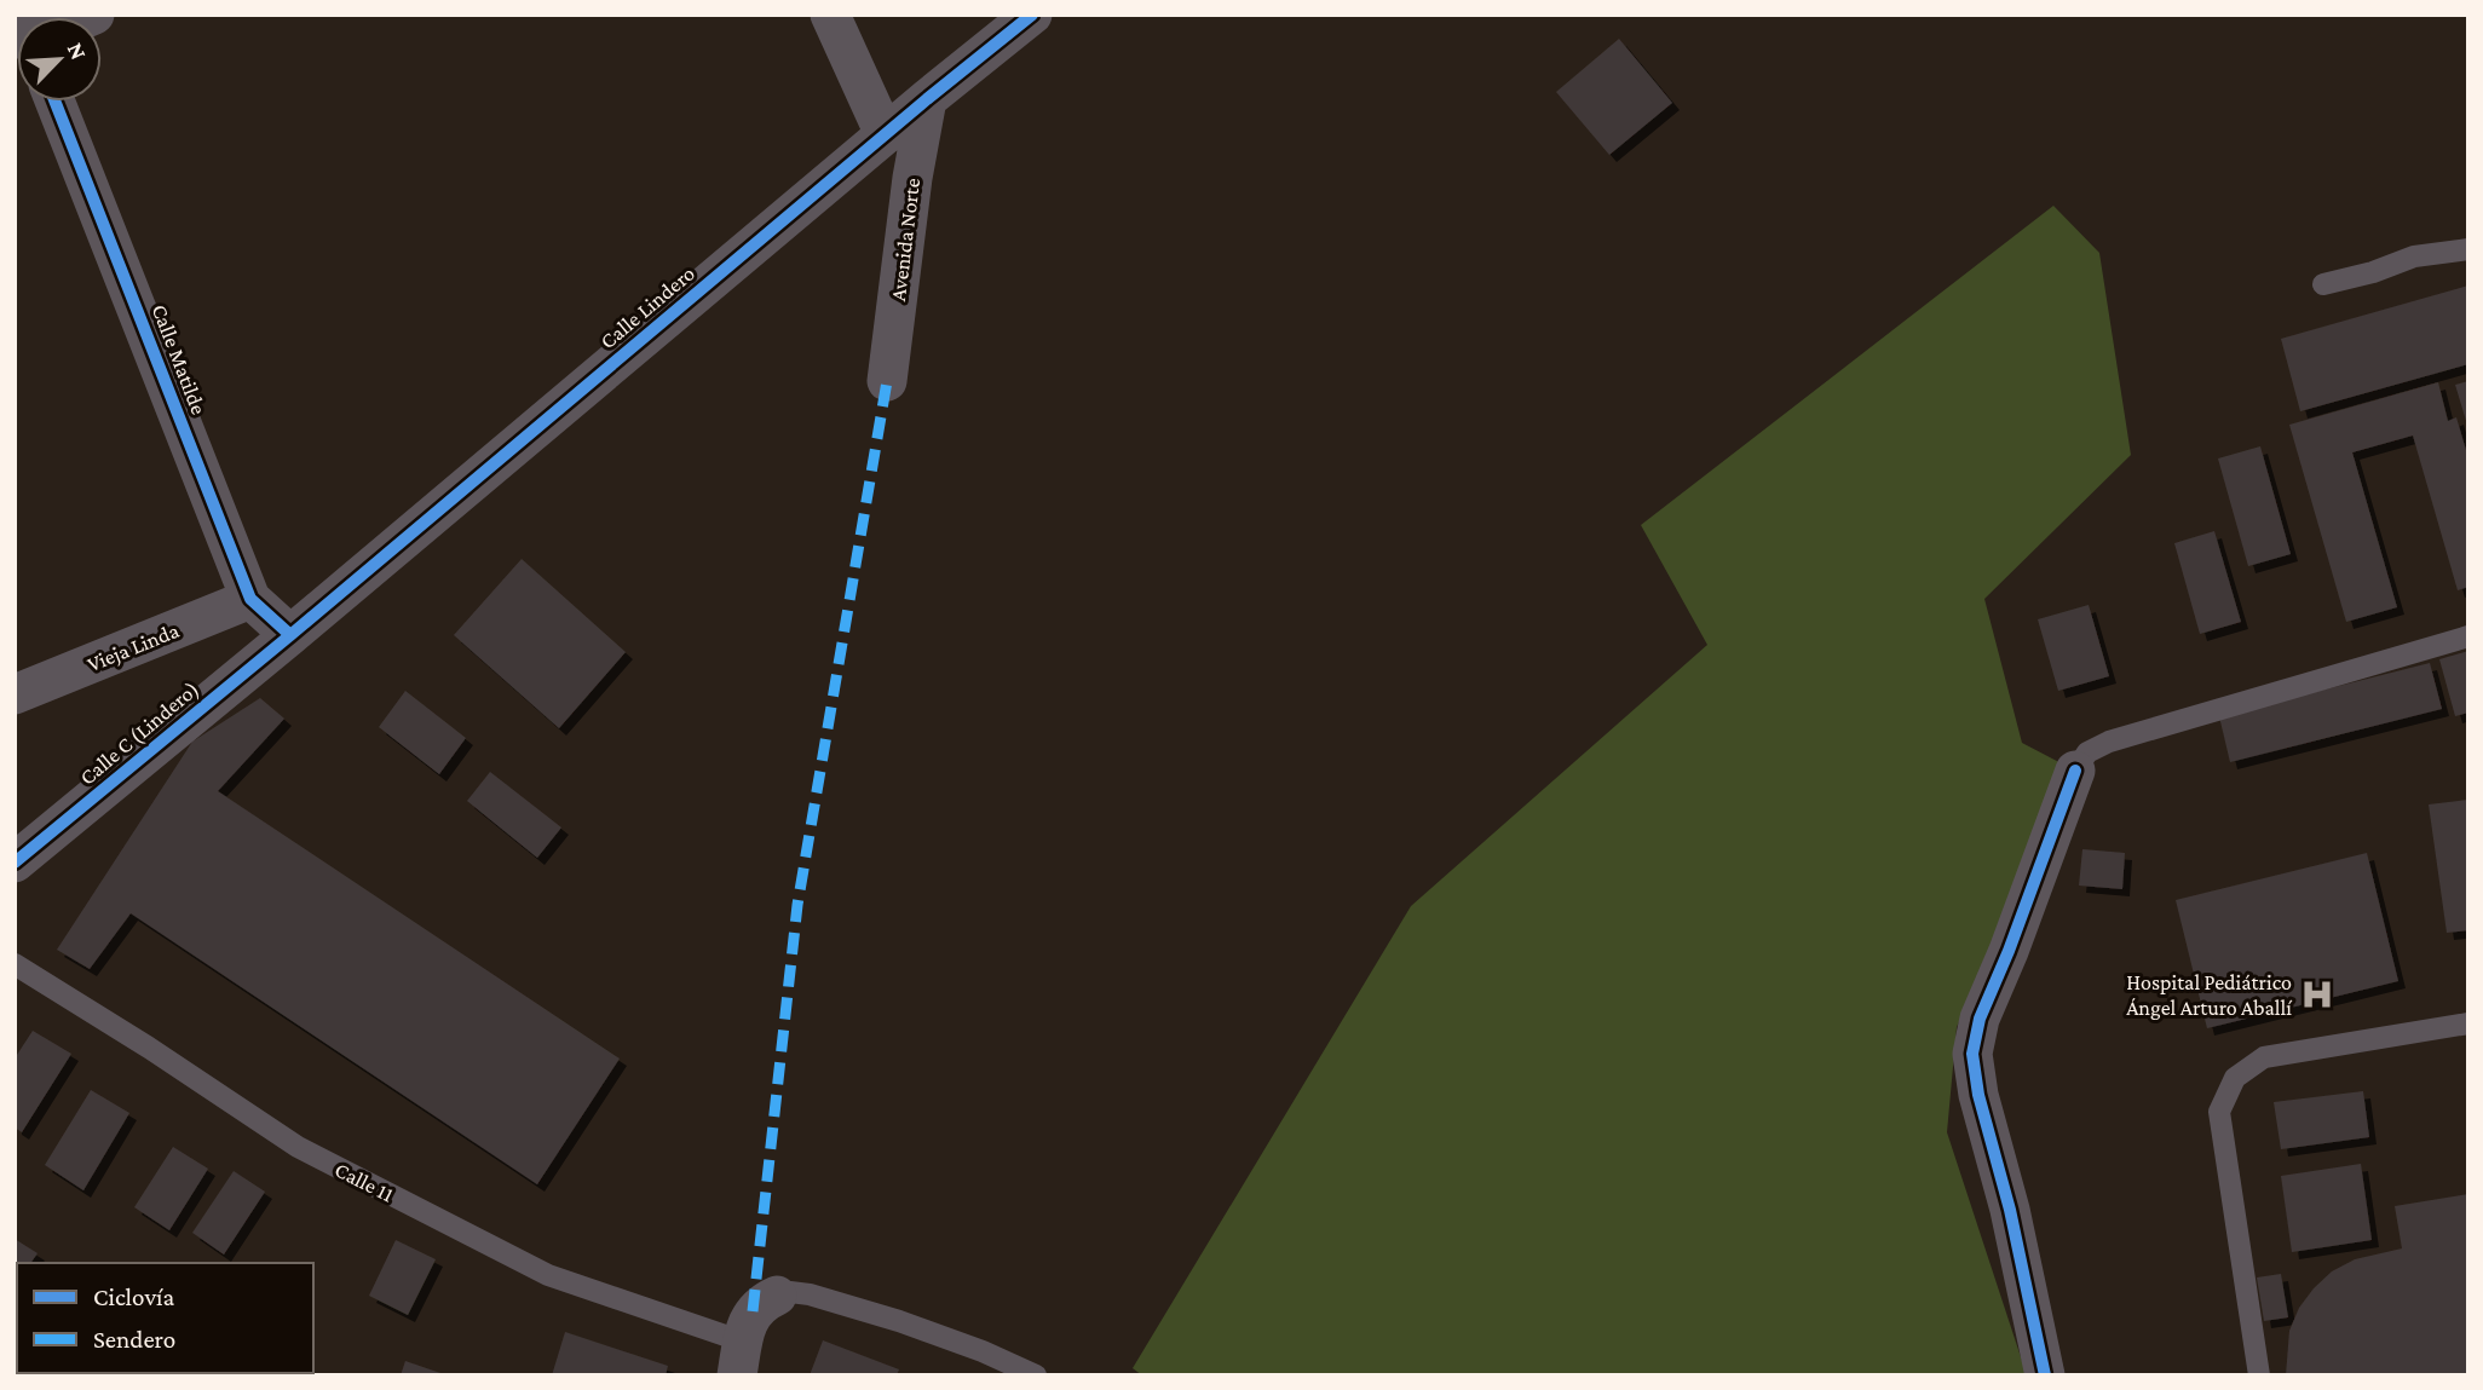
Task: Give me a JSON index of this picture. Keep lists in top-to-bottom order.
{
  "streets": {
    "street": [
      "Avenida Norte",
      "Calle Lindero",
      "Calle Matilde",
      "Vieja Linda",
      "Calle C (Lindero)"
    ],
    "lane": ["Calle 11"]
  },
  "crossings": [
    ["Avenida Norte", "Calle Lindero"],
    ["Calle Lindero", "Calle Matilde"],
    ["Calle Lindero", "Calle C (Lindero)"],
    ["Calle Matilde", "Vieja Linda"],
    ["Calle Matilde", "Calle C (Lindero)"]
  ],
  "places": {
    "hospital": ["Hospital Pediátrico Ángel Arturo Aballí"]
  },
  "legend": ["Ciclovía", "Sendero"],
  "north": "top right"
}
